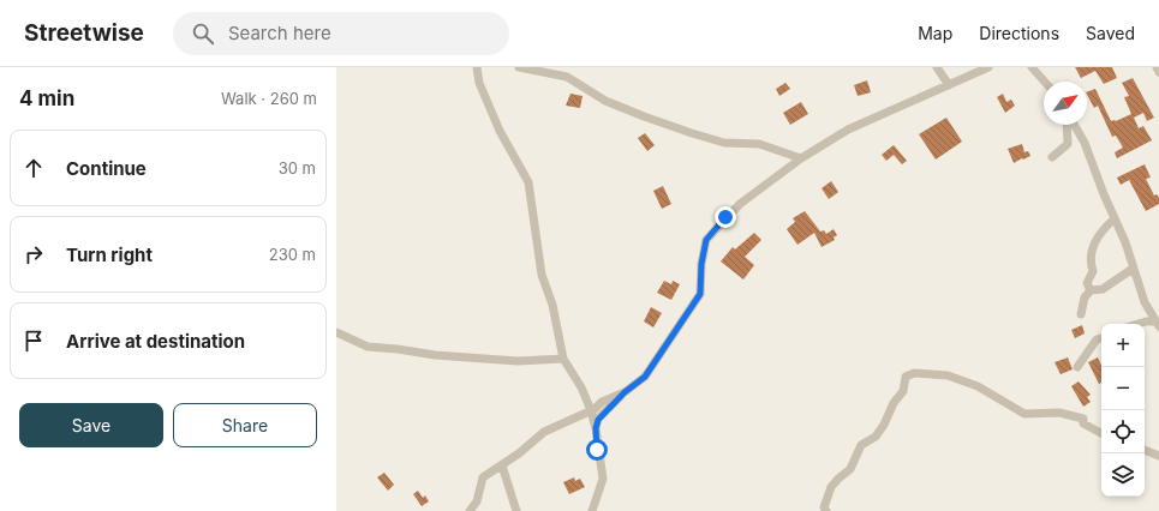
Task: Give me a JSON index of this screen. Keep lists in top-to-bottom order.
{
  "north": "top right",
  "page": {
    "header": "Streetwise",
    "search": "Search here",
    "nav": ["Map", "Directions", "Saved"],
    "heading": ["4 min", "Walk · 260 m"],
    "list": [
      ["Continue", "30 m"],
      ["Turn right", "230 m"],
      "Arrive at destination"
    ],
    "map_buttons": ["+", "−"],
    "buttons": ["Save", "Share"]
  }
}
